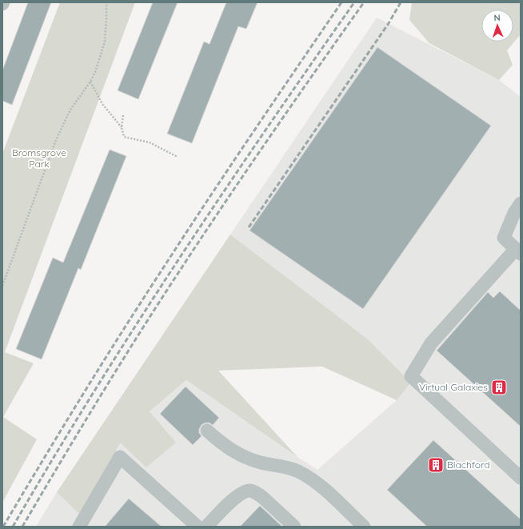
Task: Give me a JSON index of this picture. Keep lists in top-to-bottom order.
{
  "parks": ["Bromsgrove Park"],
  "places": {
    "building": ["Virtual Galaxies", "Blachford"]
  },
  "north": "top"
}
